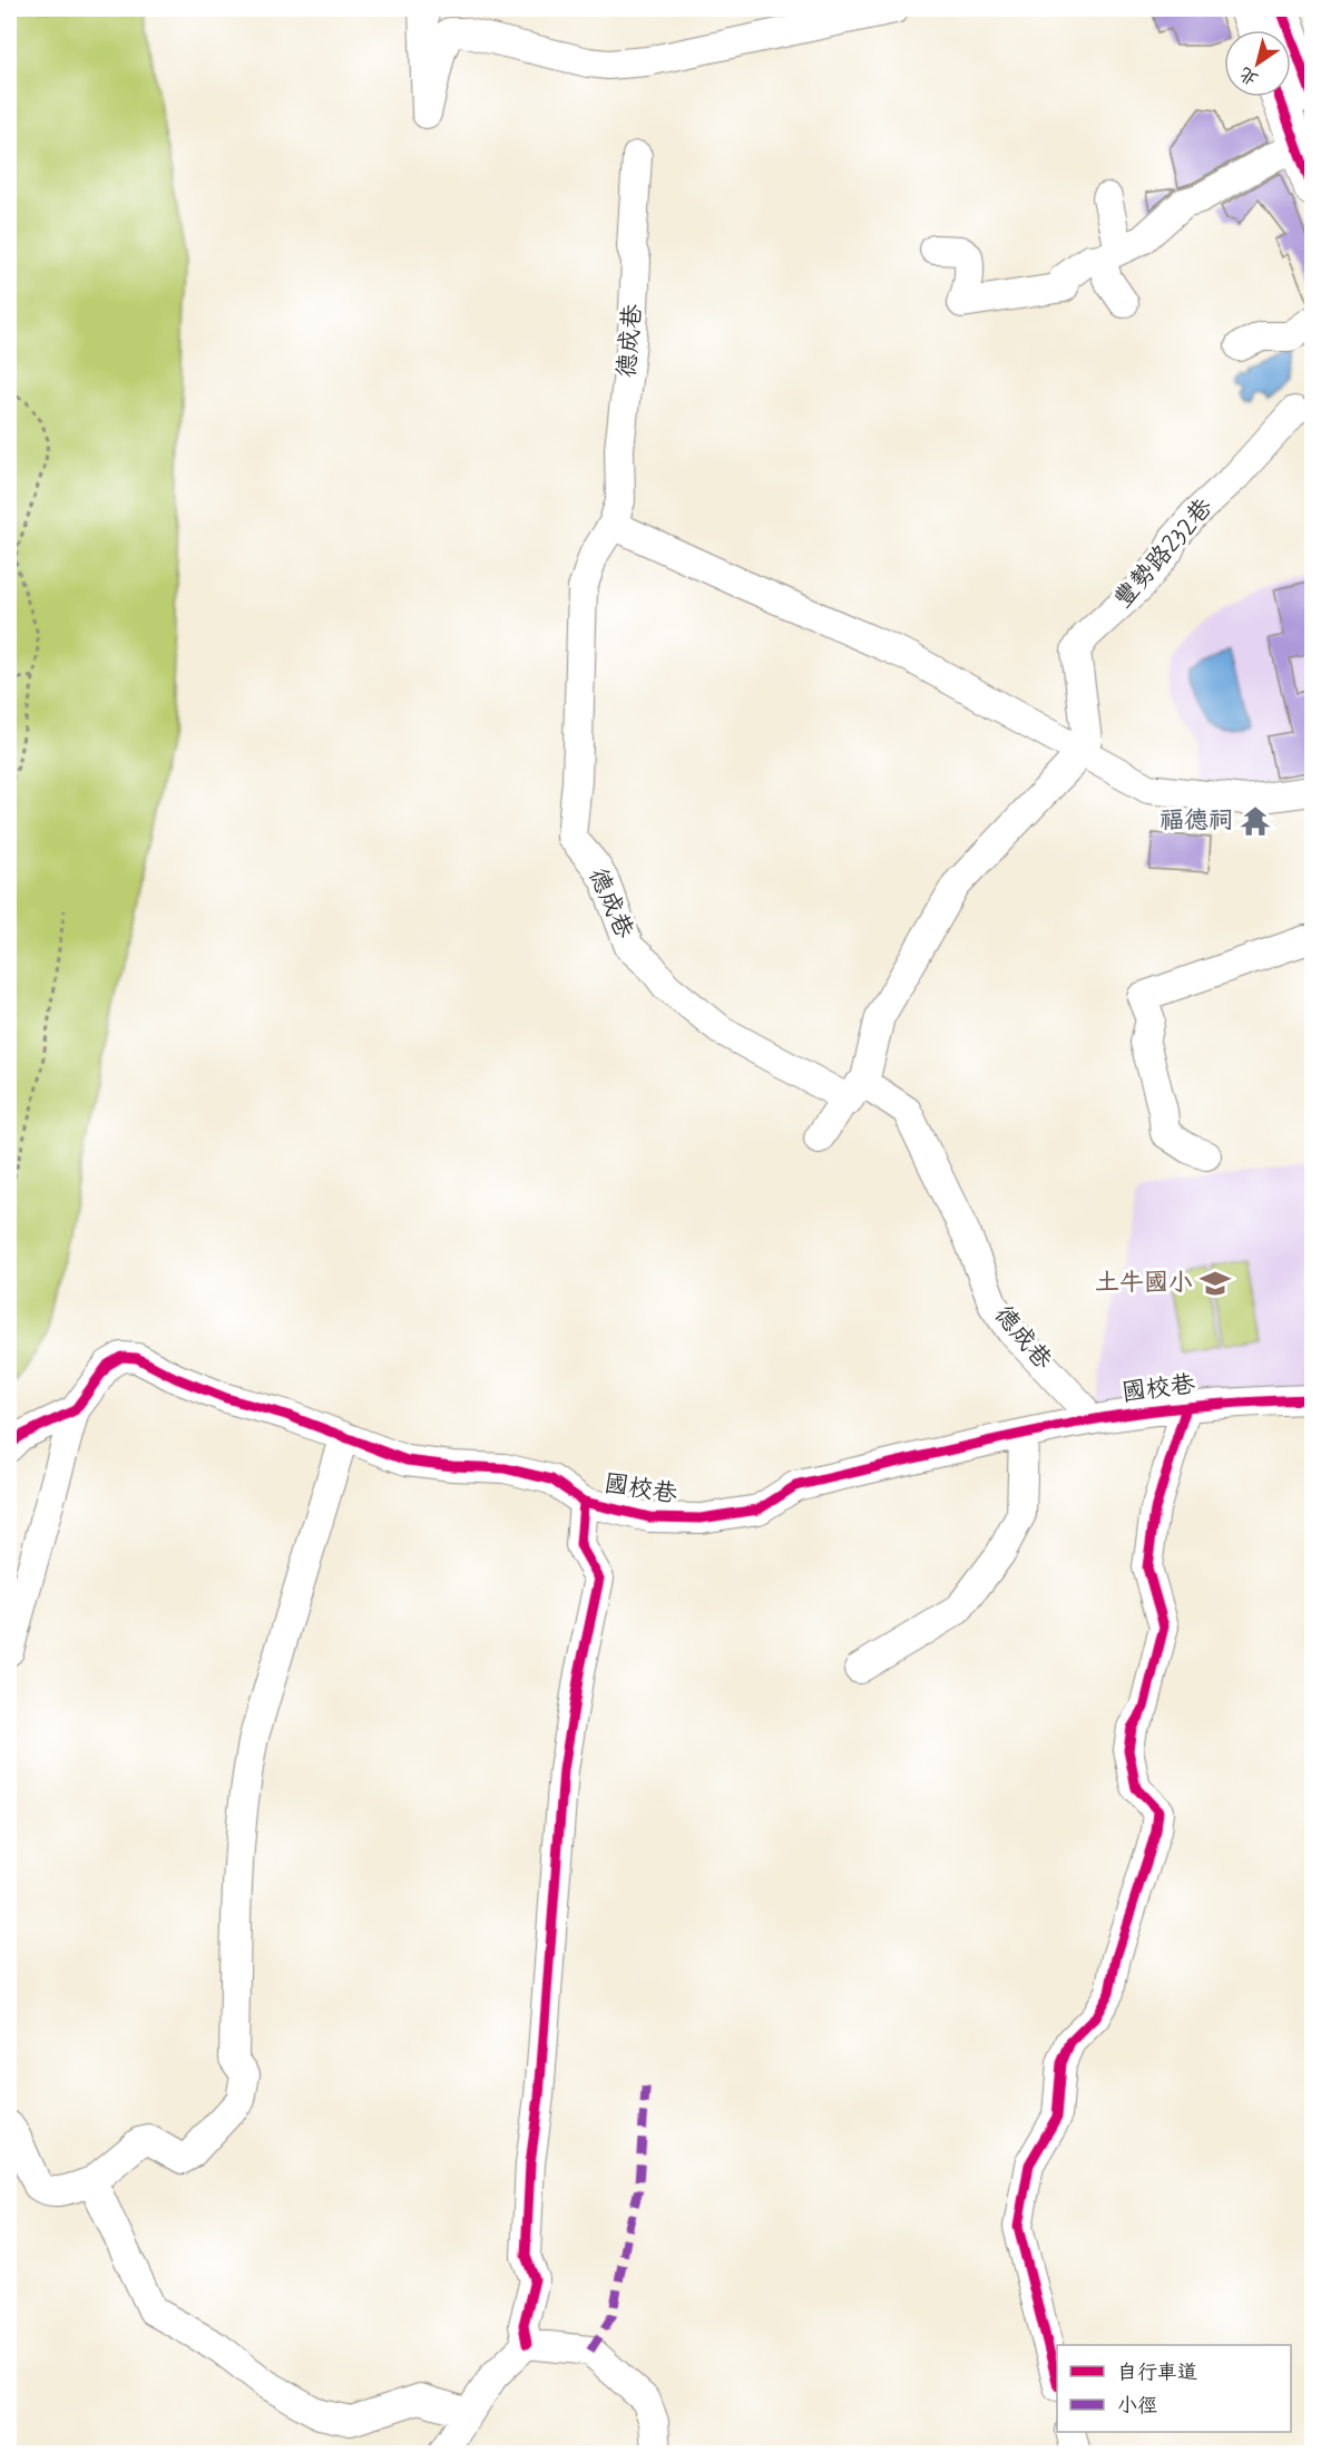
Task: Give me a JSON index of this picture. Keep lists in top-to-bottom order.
{
  "streets": {
    "street": ["德成巷", "豐勢路232巷", "國校巷"]
  },
  "crossings": [
    ["德成巷", "國校巷"]
  ],
  "places": {
    "temple": ["福德祠"],
    "school or university": ["土牛國小"]
  },
  "legend": ["自行車道", "小徑"],
  "north": "bottom left"
}
